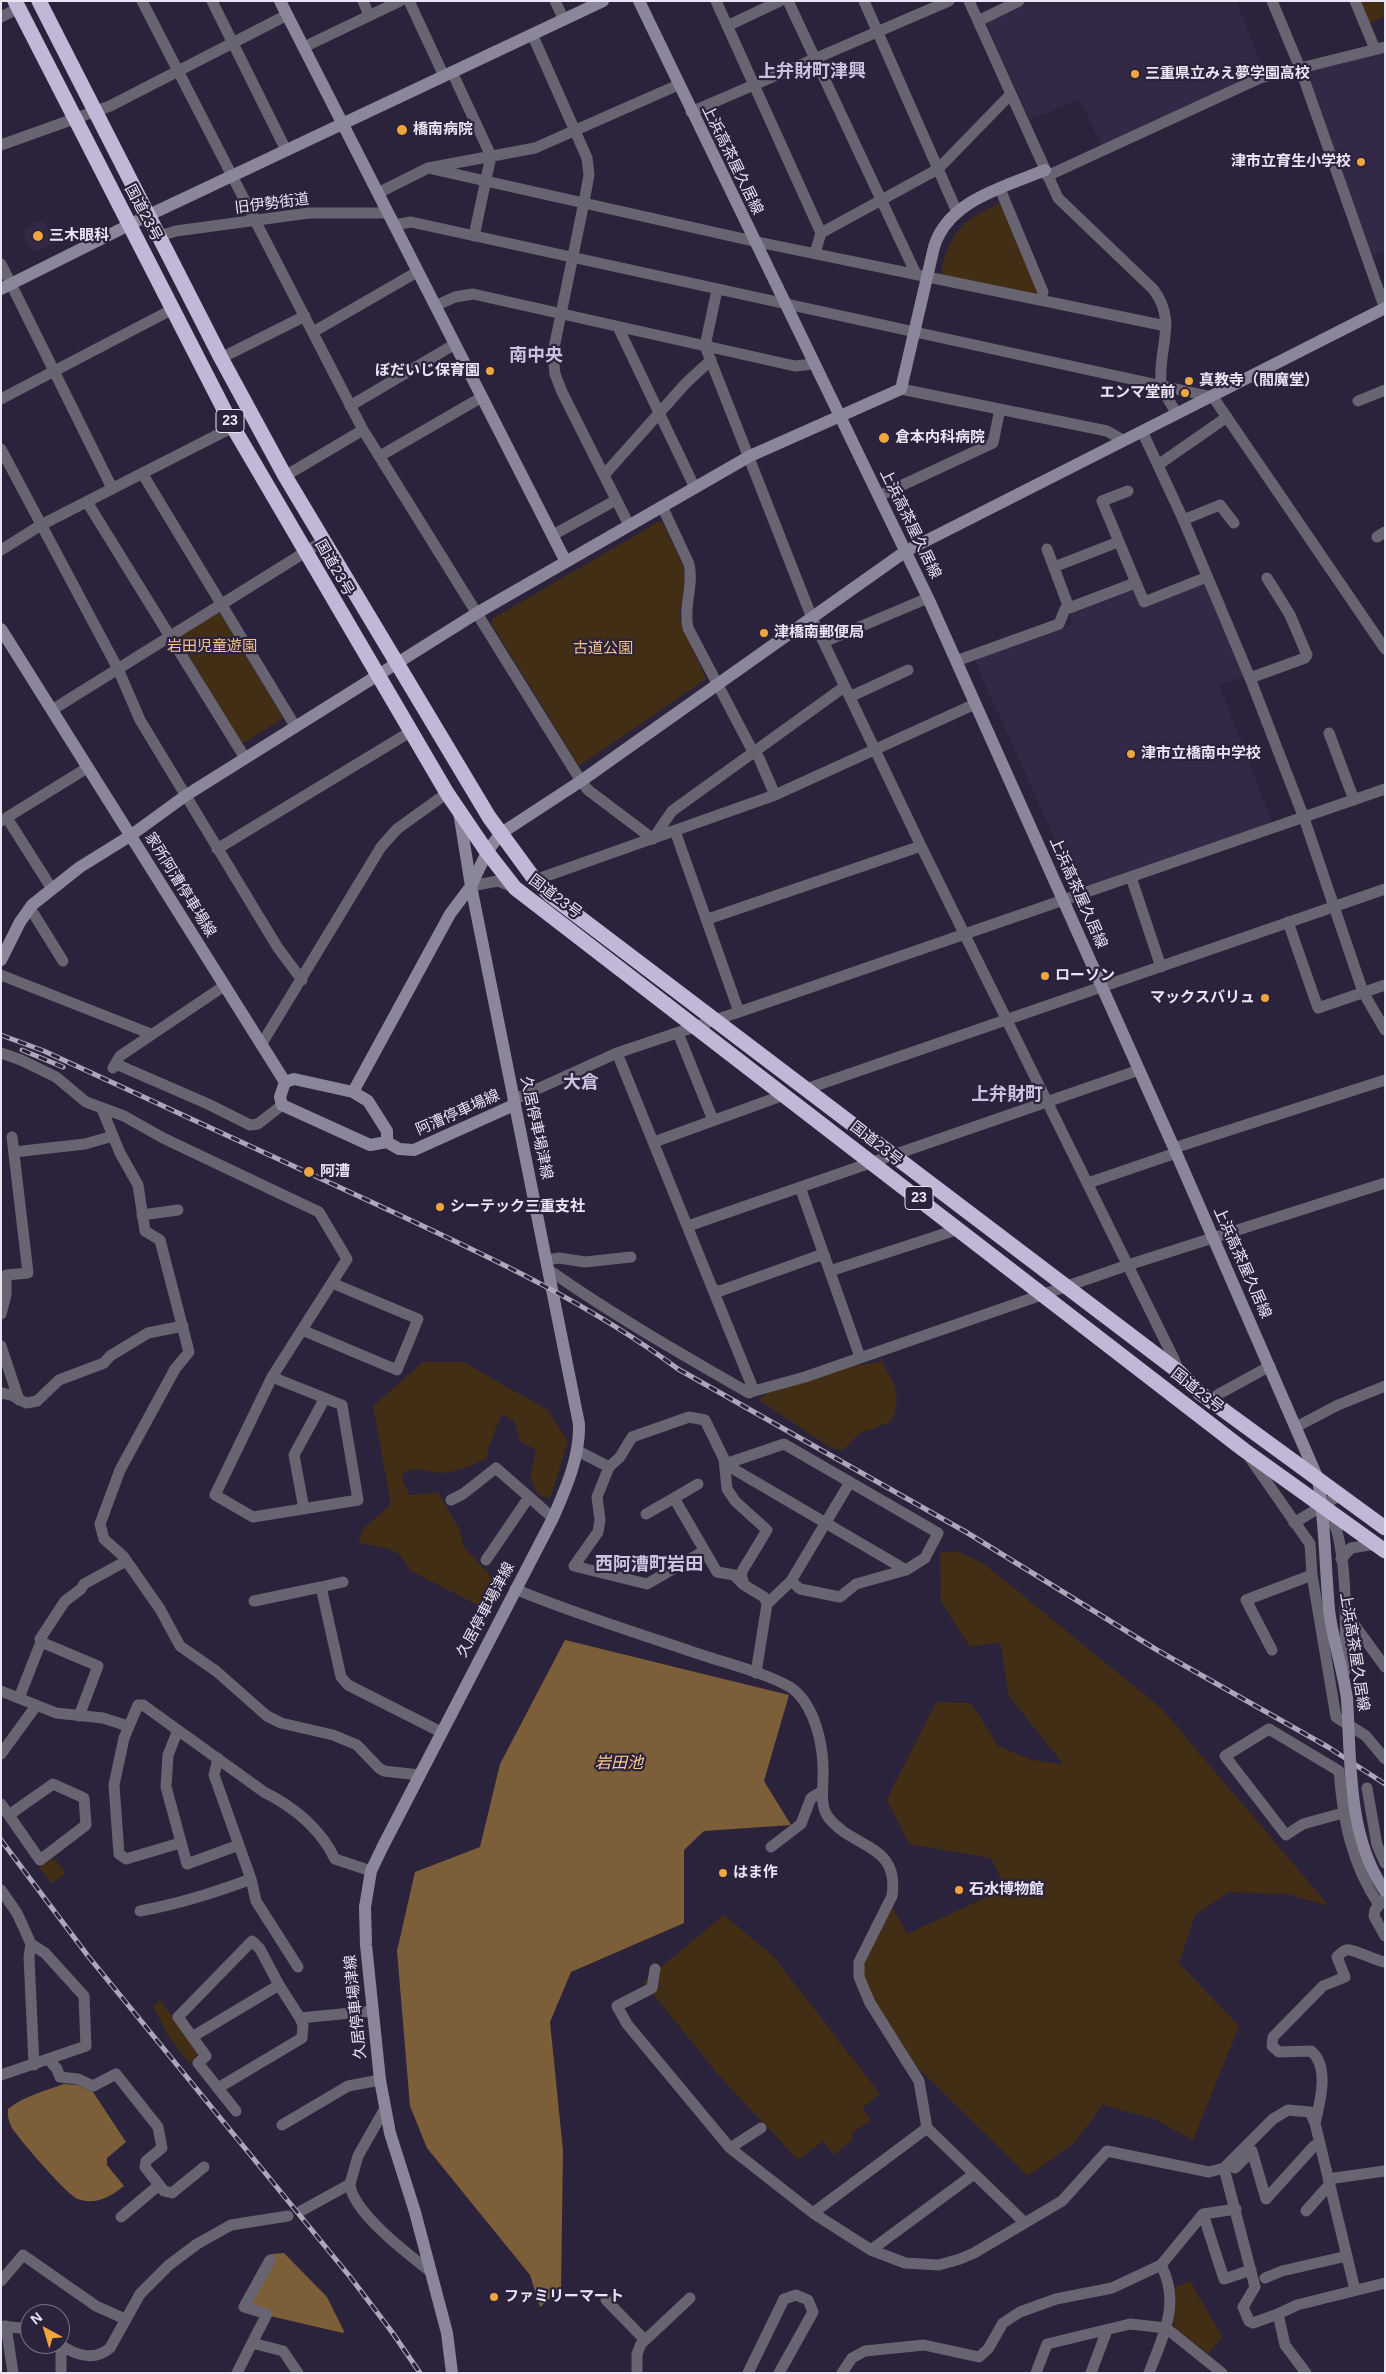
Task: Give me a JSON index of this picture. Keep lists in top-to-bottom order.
{
  "streets": {
    "highway": ["国道23号", "23"],
    "street": [
      "上浜高茶屋久居線",
      "旧伊勢街道",
      "家所阿漕停車場線",
      "阿漕停車場線",
      "久居停車場津線"
    ]
  },
  "crossings": [
    ["上浜高茶屋久居線", "旧伊勢街道"],
    ["上浜高茶屋久居線", "国道23号"],
    ["旧伊勢街道", "国道23号"],
    ["国道23号", "久居停車場津線"],
    ["阿漕停車場線", "久居停車場津線"]
  ],
  "districts": [
    "上弁財町津興",
    "南中央",
    "大倉",
    "上弁財町",
    "西阿漕町岩田"
  ],
  "water": ["岩田池"],
  "parks": ["岩田児童遊園", "古道公園"],
  "places": [
    "三重県立みえ夢学園高校",
    "橋南病院",
    "津市立育生小学校",
    "三木眼科",
    "ぼだいじ保育園",
    "真教寺（閻魔堂）",
    "エンマ堂前",
    "倉本内科病院",
    "津橋南郵便局",
    "津市立橋南中学校",
    "ローソン",
    "マックスバリュ",
    "阿漕",
    "シーテック三重支社",
    "はま作",
    "石水博物館",
    "ファミリーマート"
  ],
  "north": "top left"
}
